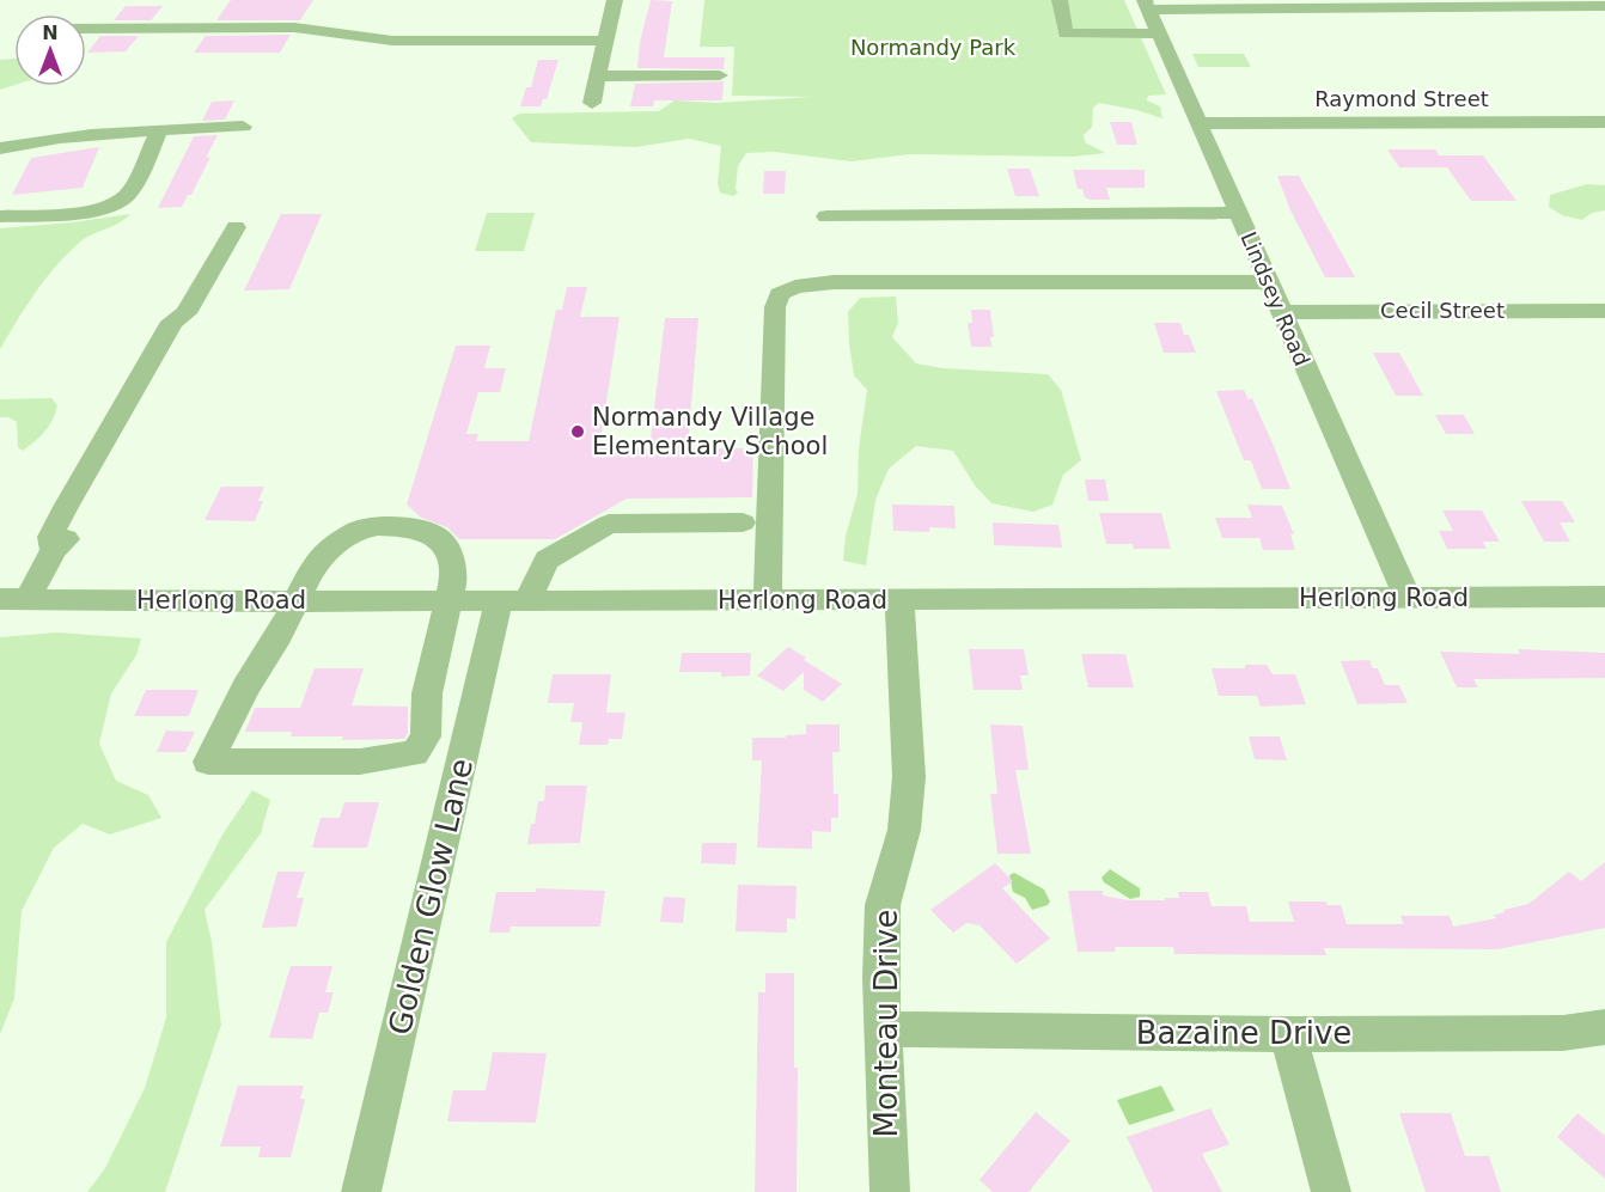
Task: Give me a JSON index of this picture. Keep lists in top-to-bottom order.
{
  "streets": {
    "street": [
      "Raymond Street",
      "Lindsey Road",
      "Cecil Street",
      "Herlong Road",
      "Golden Glow Lane",
      "Monteau Drive",
      "Bazaine Drive"
    ]
  },
  "crossings": [
    ["Raymond Street", "Lindsey Road"],
    ["Lindsey Road", "Cecil Street"],
    ["Lindsey Road", "Herlong Road"],
    ["Herlong Road", "Golden Glow Lane"],
    ["Herlong Road", "Monteau Drive"],
    ["Monteau Drive", "Bazaine Drive"]
  ],
  "parks": ["Normandy Park"],
  "places": ["Normandy Village Elementary School"],
  "north": "top"
}
